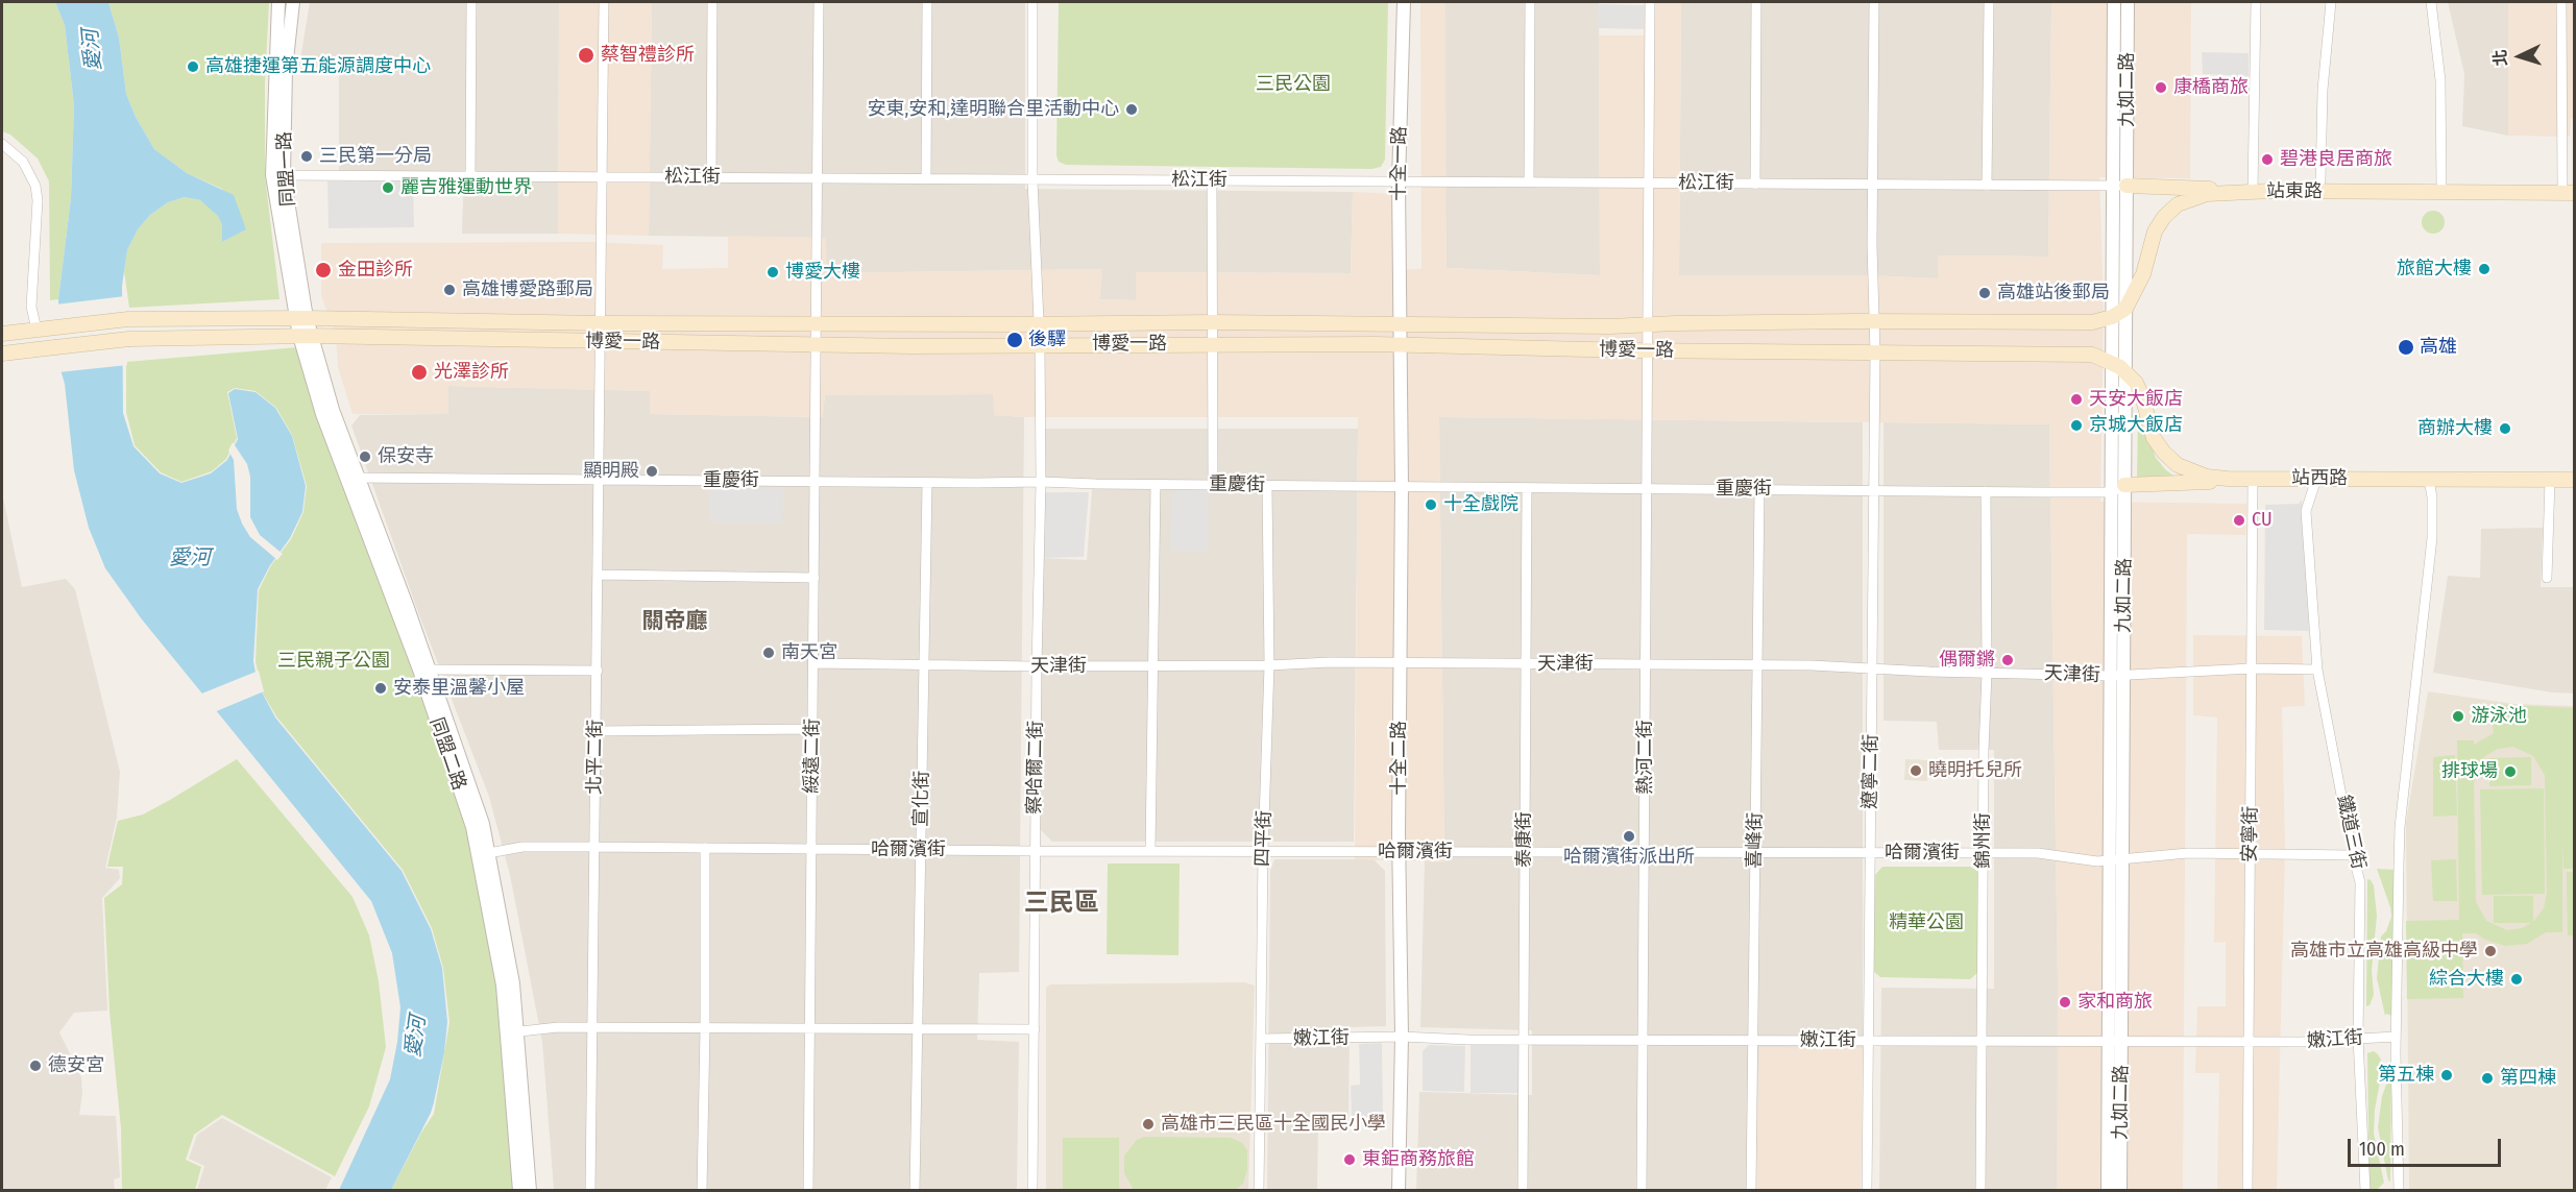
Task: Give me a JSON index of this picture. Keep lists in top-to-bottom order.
{
  "streets": {
    "main road": ["站東路", "博愛一路", "站西路"],
    "street": [
      "九如二路",
      "十全一路",
      "同盟一路",
      "松江街",
      "重慶街",
      "天津街",
      "同盟二路",
      "綏遠二街",
      "北平二街",
      "熱河二街",
      "十全二路",
      "察哈爾二街",
      "遼寧二街",
      "宣化街",
      "鐵道三街",
      "安寧街",
      "四平街",
      "泰康街",
      "喜峰街",
      "錦州街",
      "哈爾濱街",
      "嫩江街"
    ]
  },
  "crossings": [
    ["九如二路", "松江街"],
    ["九如二路", "站東路"],
    ["九如二路", "博愛一路"],
    ["九如二路", "站西路"],
    ["九如二路", "重慶街"],
    ["九如二路", "天津街"],
    ["九如二路", "哈爾濱街"],
    ["九如二路", "嫩江街"],
    ["十全一路", "松江街"],
    ["十全一路", "博愛一路"],
    ["十全一路", "十全二路"],
    ["同盟一路", "松江街"],
    ["同盟一路", "博愛一路"],
    ["同盟一路", "同盟二路"],
    ["松江街", "綏遠二街"],
    ["松江街", "北平二街"],
    ["松江街", "熱河二街"],
    ["松江街", "察哈爾二街"],
    ["松江街", "遼寧二街"],
    ["博愛一路", "站西路"],
    ["博愛一路", "同盟二路"],
    ["博愛一路", "綏遠二街"],
    ["博愛一路", "北平二街"],
    ["博愛一路", "熱河二街"],
    ["博愛一路", "十全二路"],
    ["博愛一路", "察哈爾二街"],
    ["博愛一路", "遼寧二街"],
    ["站西路", "鐵道三街"],
    ["站西路", "安寧街"],
    ["重慶街", "同盟二路"],
    ["重慶街", "綏遠二街"],
    ["重慶街", "北平二街"],
    ["重慶街", "熱河二街"],
    ["重慶街", "十全二路"],
    ["重慶街", "察哈爾二街"],
    ["重慶街", "遼寧二街"],
    ["重慶街", "宣化街"],
    ["重慶街", "四平街"],
    ["重慶街", "泰康街"],
    ["重慶街", "喜峰街"],
    ["重慶街", "錦州街"],
    ["天津街", "綏遠二街"],
    ["天津街", "熱河二街"],
    ["天津街", "十全二路"],
    ["天津街", "察哈爾二街"],
    ["天津街", "遼寧二街"],
    ["天津街", "宣化街"],
    ["天津街", "鐵道三街"],
    ["天津街", "安寧街"],
    ["天津街", "四平街"],
    ["天津街", "泰康街"],
    ["天津街", "喜峰街"],
    ["天津街", "錦州街"],
    ["同盟二路", "哈爾濱街"],
    ["綏遠二街", "哈爾濱街"],
    ["北平二街", "哈爾濱街"],
    ["熱河二街", "哈爾濱街"],
    ["熱河二街", "嫩江街"],
    ["十全二路", "哈爾濱街"],
    ["十全二路", "嫩江街"],
    ["察哈爾二街", "哈爾濱街"],
    ["遼寧二街", "哈爾濱街"],
    ["遼寧二街", "嫩江街"],
    ["宣化街", "哈爾濱街"],
    ["鐵道三街", "哈爾濱街"],
    ["鐵道三街", "嫩江街"],
    ["安寧街", "哈爾濱街"],
    ["安寧街", "嫩江街"],
    ["四平街", "哈爾濱街"],
    ["四平街", "嫩江街"],
    ["泰康街", "哈爾濱街"],
    ["泰康街", "嫩江街"],
    ["喜峰街", "哈爾濱街"],
    ["喜峰街", "嫩江街"],
    ["錦州街", "哈爾濱街"],
    ["錦州街", "嫩江街"]
  ],
  "districts": ["關帝廳", "三民區"],
  "water": ["愛河"],
  "parks": ["三民公園", "三民親子公園", "精華公園"],
  "places": [
    "蔡智禮診所",
    "高雄捷運第五能源調度中心",
    "康橋商旅",
    "安東,安和,達明聯合里活動中心",
    "三民第一分局",
    "碧港良居商旅",
    "麗吉雅運動世界",
    "旅館大樓",
    "金田診所",
    "博愛大樓",
    "高雄博愛路郵局",
    "高雄站後郵局",
    "後驛",
    "高雄",
    "光澤診所",
    "天安大飯店",
    "京城大飯店",
    "商辦大樓",
    "保安寺",
    "顯明殿",
    "十全戲院",
    "CU",
    "南天宮",
    "偶爾鏘",
    "安泰里溫馨小屋",
    "游泳池",
    "曉明托兒所",
    "排球場",
    "哈爾濱街派出所",
    "高雄市立高雄高級中學",
    "綜合大樓",
    "家和商旅",
    "德安宮",
    "第五棟",
    "第四棟",
    "高雄市三民區十全國民小學",
    "東鉅商務旅館"
  ],
  "scale_bar": "100 m",
  "north": "left"
}
